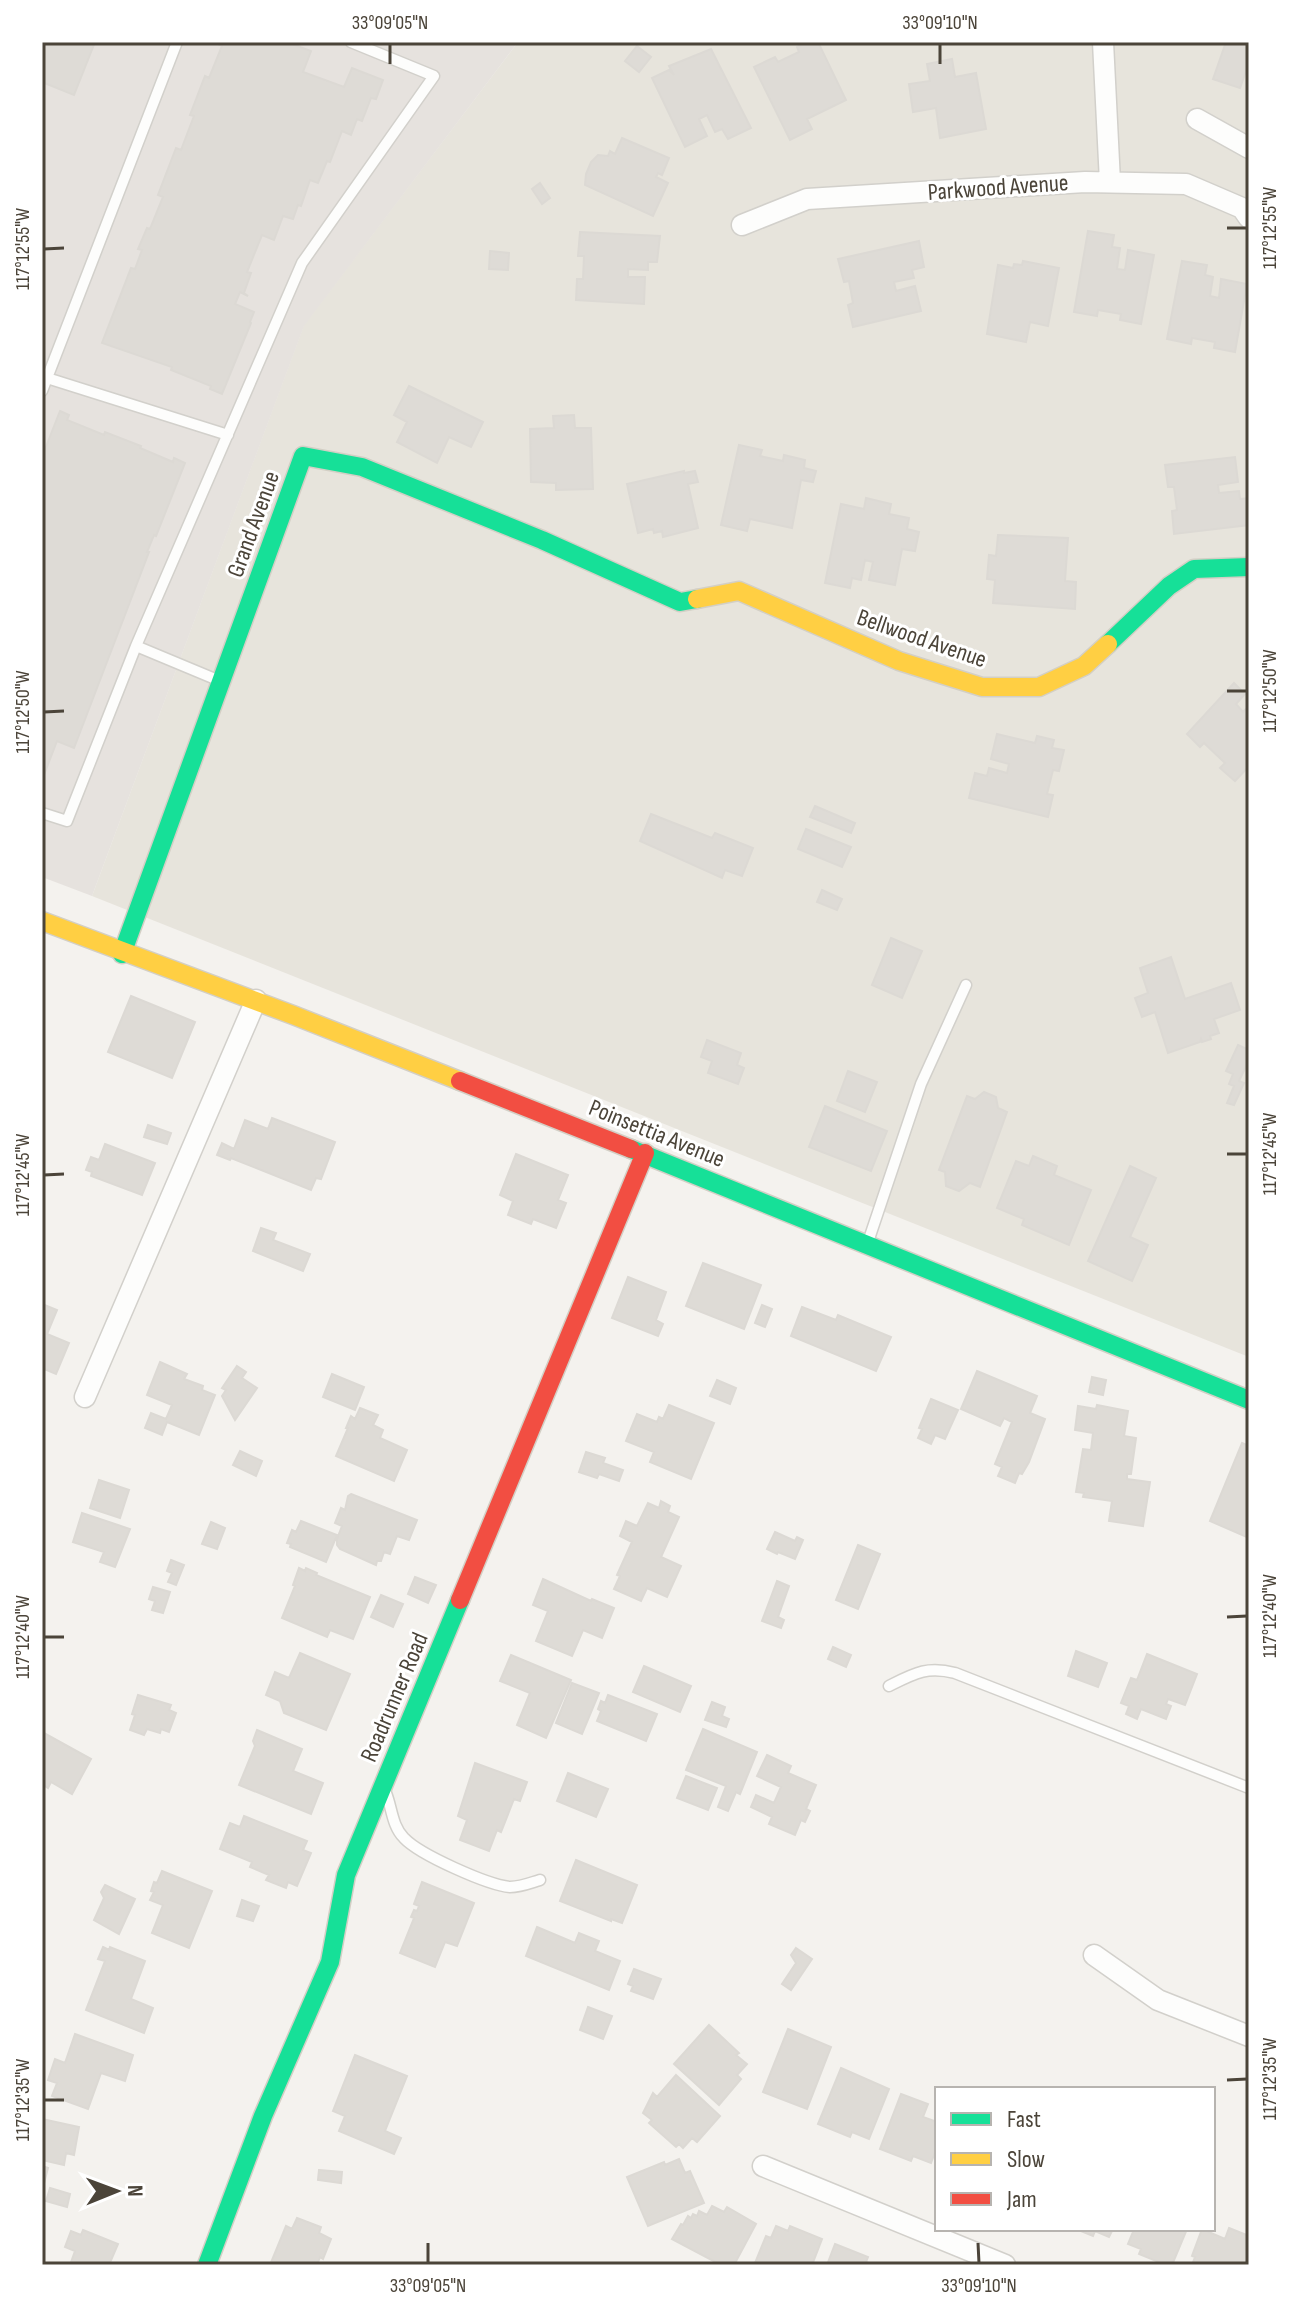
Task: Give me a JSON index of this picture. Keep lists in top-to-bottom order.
{
  "streets": {
    "street": [
      "Parkwood Avenue",
      "Grand Avenue",
      "Bellwood Avenue",
      "Poinsettia Avenue",
      "Roadrunner Road"
    ]
  },
  "crossings": [
    ["Grand Avenue", "Bellwood Avenue"],
    ["Grand Avenue", "Poinsettia Avenue"],
    ["Poinsettia Avenue", "Roadrunner Road"]
  ],
  "legend": ["Fast", "Slow", "Jam"],
  "north": "right",
  "coordinates": [
    "33°09'05\"N",
    "33°09'10\"N",
    "117°12'55\"W",
    "117°12'50\"W",
    "117°12'45\"W",
    "117°12'40\"W",
    "117°12'35\"W"
  ]
}
